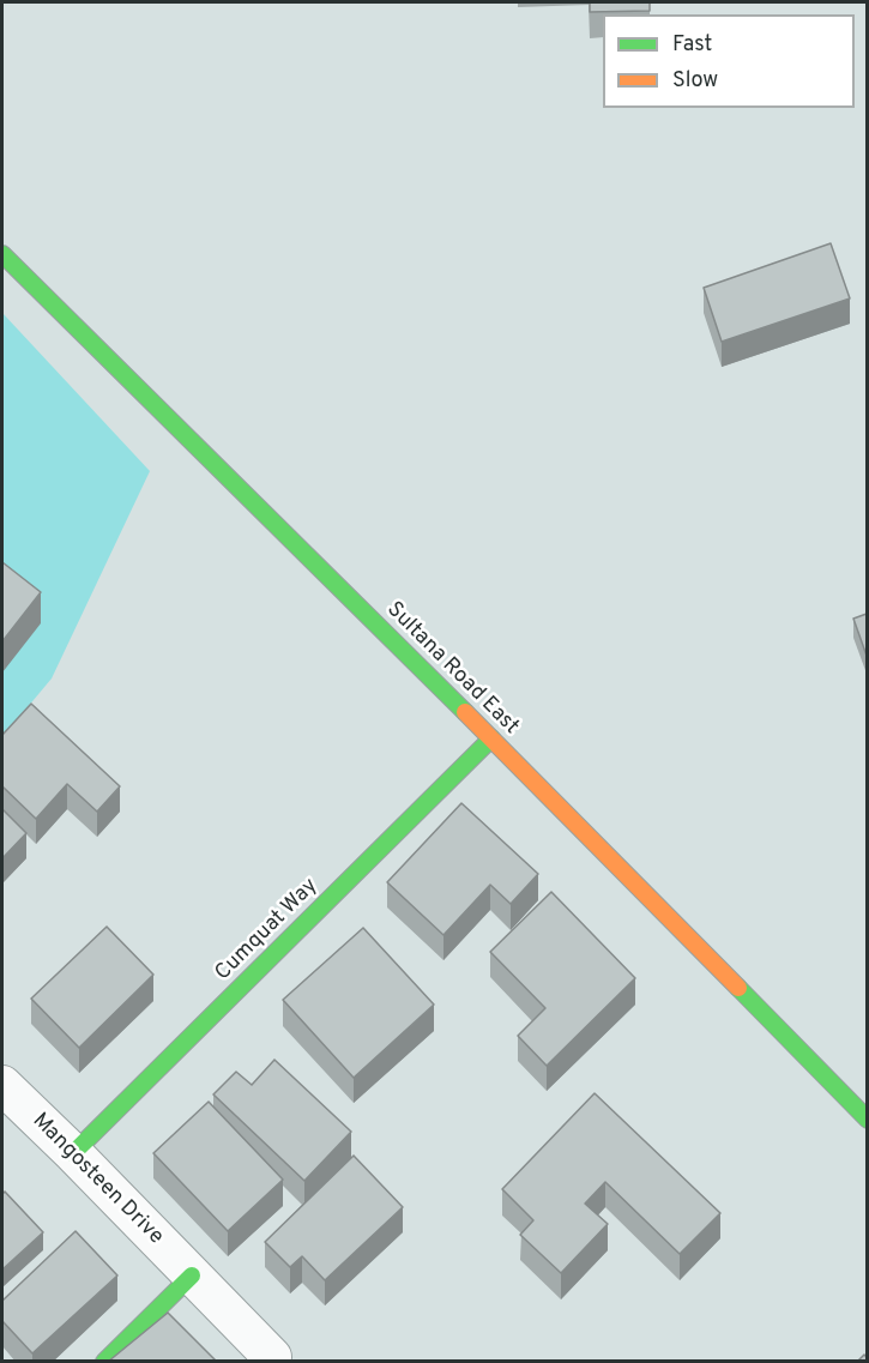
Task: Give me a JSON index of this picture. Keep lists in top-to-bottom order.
{
  "streets": {
    "street": ["Sultana Road East", "Cumquat Way", "Mangosteen Drive"]
  },
  "crossings": [
    ["Sultana Road East", "Cumquat Way"],
    ["Cumquat Way", "Mangosteen Drive"]
  ],
  "legend": ["Fast", "Slow"]
}
